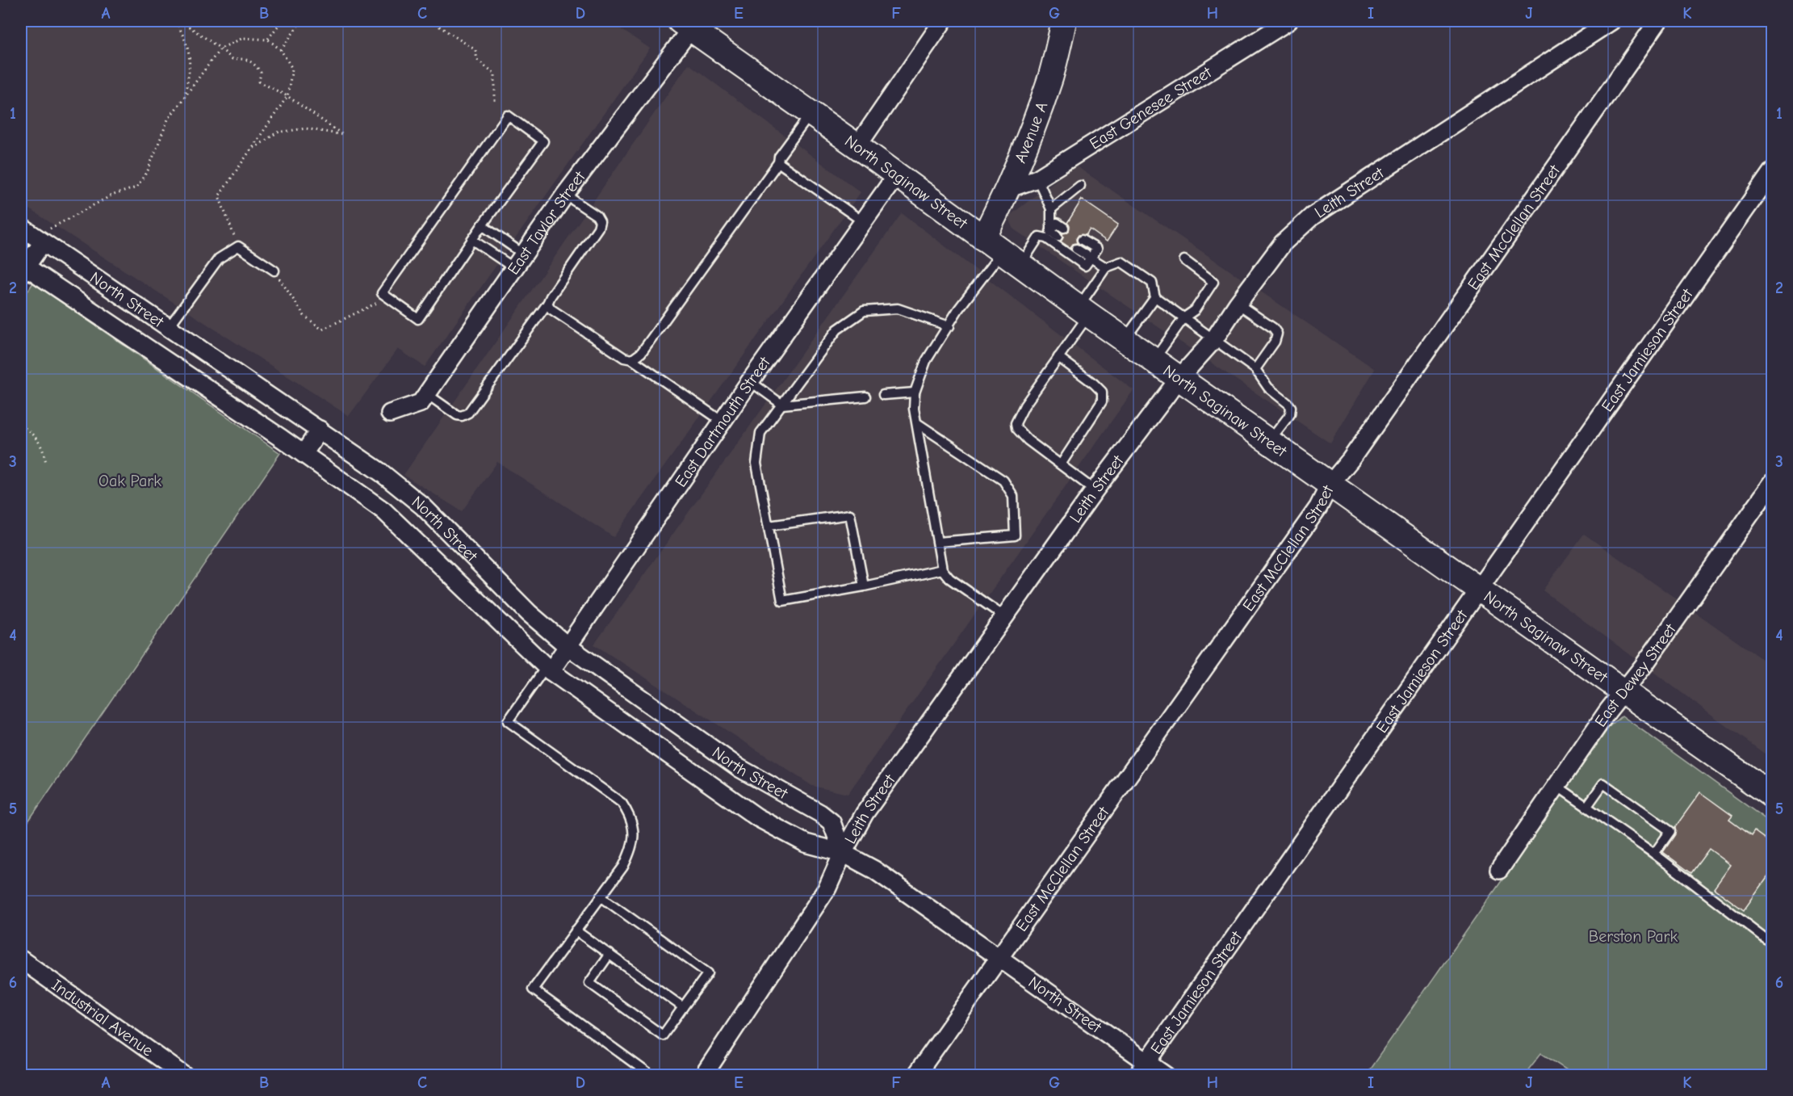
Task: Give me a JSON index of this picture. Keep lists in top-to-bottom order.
{
  "streets": {
    "main road": ["Avenue A", "North Saginaw Street"],
    "street": [
      "East Genesee Street",
      "Leith Street",
      "East Taylor Street",
      "East McClellan Street",
      "North Street",
      "East Jamieson Street",
      "East Dartmouth Street",
      "East Dewey Street",
      "Industrial Avenue"
    ]
  },
  "crossings": [
    ["East Genesee Street", "Avenue A"],
    ["Avenue A", "North Saginaw Street"],
    ["North Saginaw Street", "Leith Street"],
    ["North Saginaw Street", "East Taylor Street"],
    ["North Saginaw Street", "East McClellan Street"],
    ["North Saginaw Street", "East Jamieson Street"],
    ["North Saginaw Street", "East Dartmouth Street"],
    ["North Saginaw Street", "East Dewey Street"],
    ["Leith Street", "North Street"],
    ["East McClellan Street", "North Street"],
    ["North Street", "East Jamieson Street"],
    ["North Street", "East Dartmouth Street"]
  ],
  "parks": ["Oak Park", "Berston Park"],
  "grid": {
    "columns": [
      "A",
      "B",
      "C",
      "D",
      "E",
      "F",
      "G",
      "H",
      "I",
      "J",
      "K"
    ],
    "rows": [
      "1",
      "2",
      "3",
      "4",
      "5",
      "6"
    ]
  }
}
